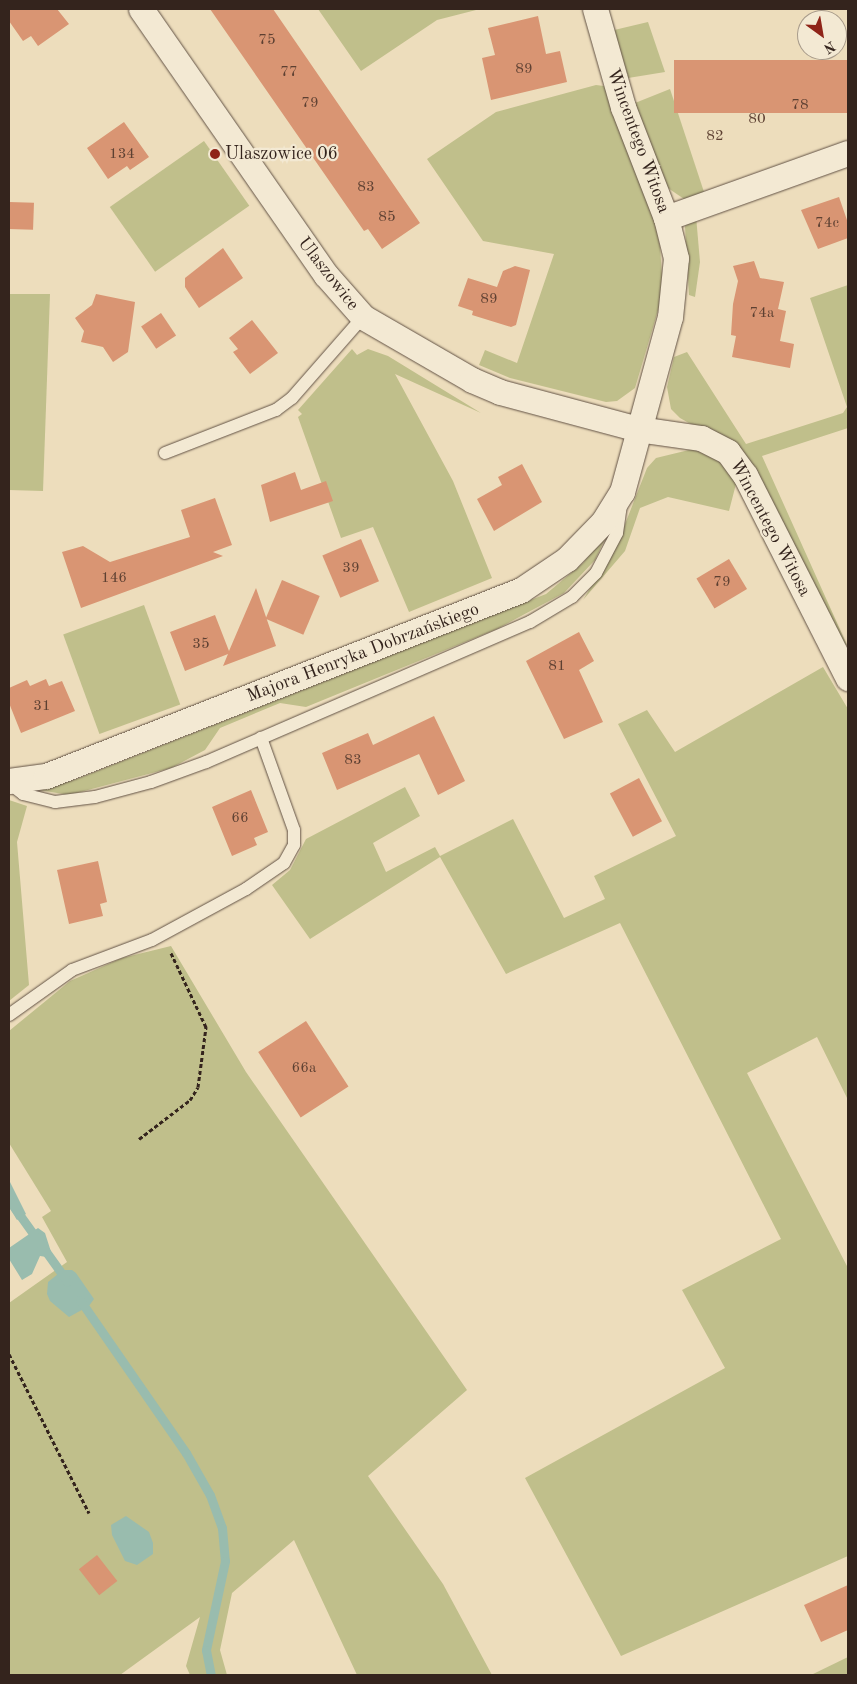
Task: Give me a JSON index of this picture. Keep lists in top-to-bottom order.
{
  "streets": {
    "street": ["Wincentego Witosa", "Ulaszowice", "Majora Henryka Dobrzańskiego"]
  },
  "crossings": [
    ["Wincentego Witosa", "Ulaszowice"],
    ["Wincentego Witosa", "Majora Henryka Dobrzańskiego"],
    ["Ulaszowice", "Majora Henryka Dobrzańskiego"]
  ],
  "places": ["Ulaszowice 06"],
  "house_numbers": [
    "75",
    "89",
    "77",
    "79",
    "78",
    "80",
    "82",
    "134",
    "83",
    "85",
    "74c",
    "89",
    "74a",
    "39",
    "146",
    "79",
    "35",
    "81",
    "31",
    "83",
    "66",
    "66a"
  ],
  "north": "bottom right"
}
